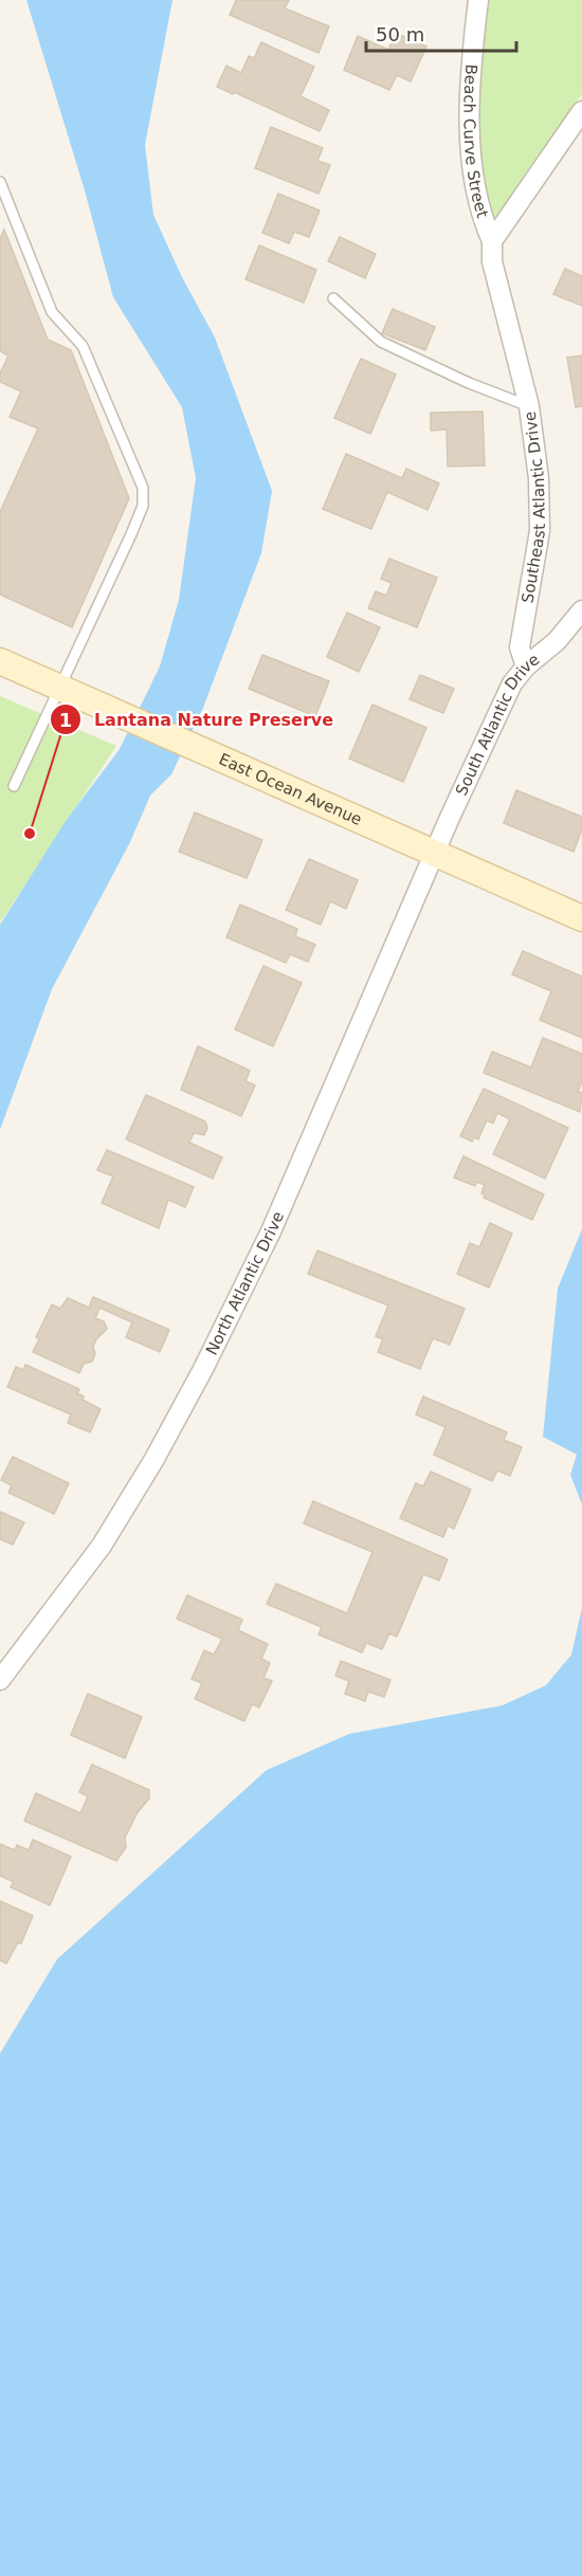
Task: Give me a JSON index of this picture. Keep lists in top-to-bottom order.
{
  "streets": {
    "main road": ["East Ocean Avenue"],
    "street": [
      "Beach Curve Street",
      "Southeast Atlantic Drive",
      "South Atlantic Drive",
      "North Atlantic Drive"
    ]
  },
  "crossings": [
    ["Beach Curve Street", "Southeast Atlantic Drive"],
    ["Southeast Atlantic Drive", "South Atlantic Drive"],
    ["South Atlantic Drive", "East Ocean Avenue"],
    ["South Atlantic Drive", "North Atlantic Drive"],
    ["East Ocean Avenue", "North Atlantic Drive"]
  ],
  "places": ["Lantana Nature Preserve"],
  "scale_bar": "50 m"
}
